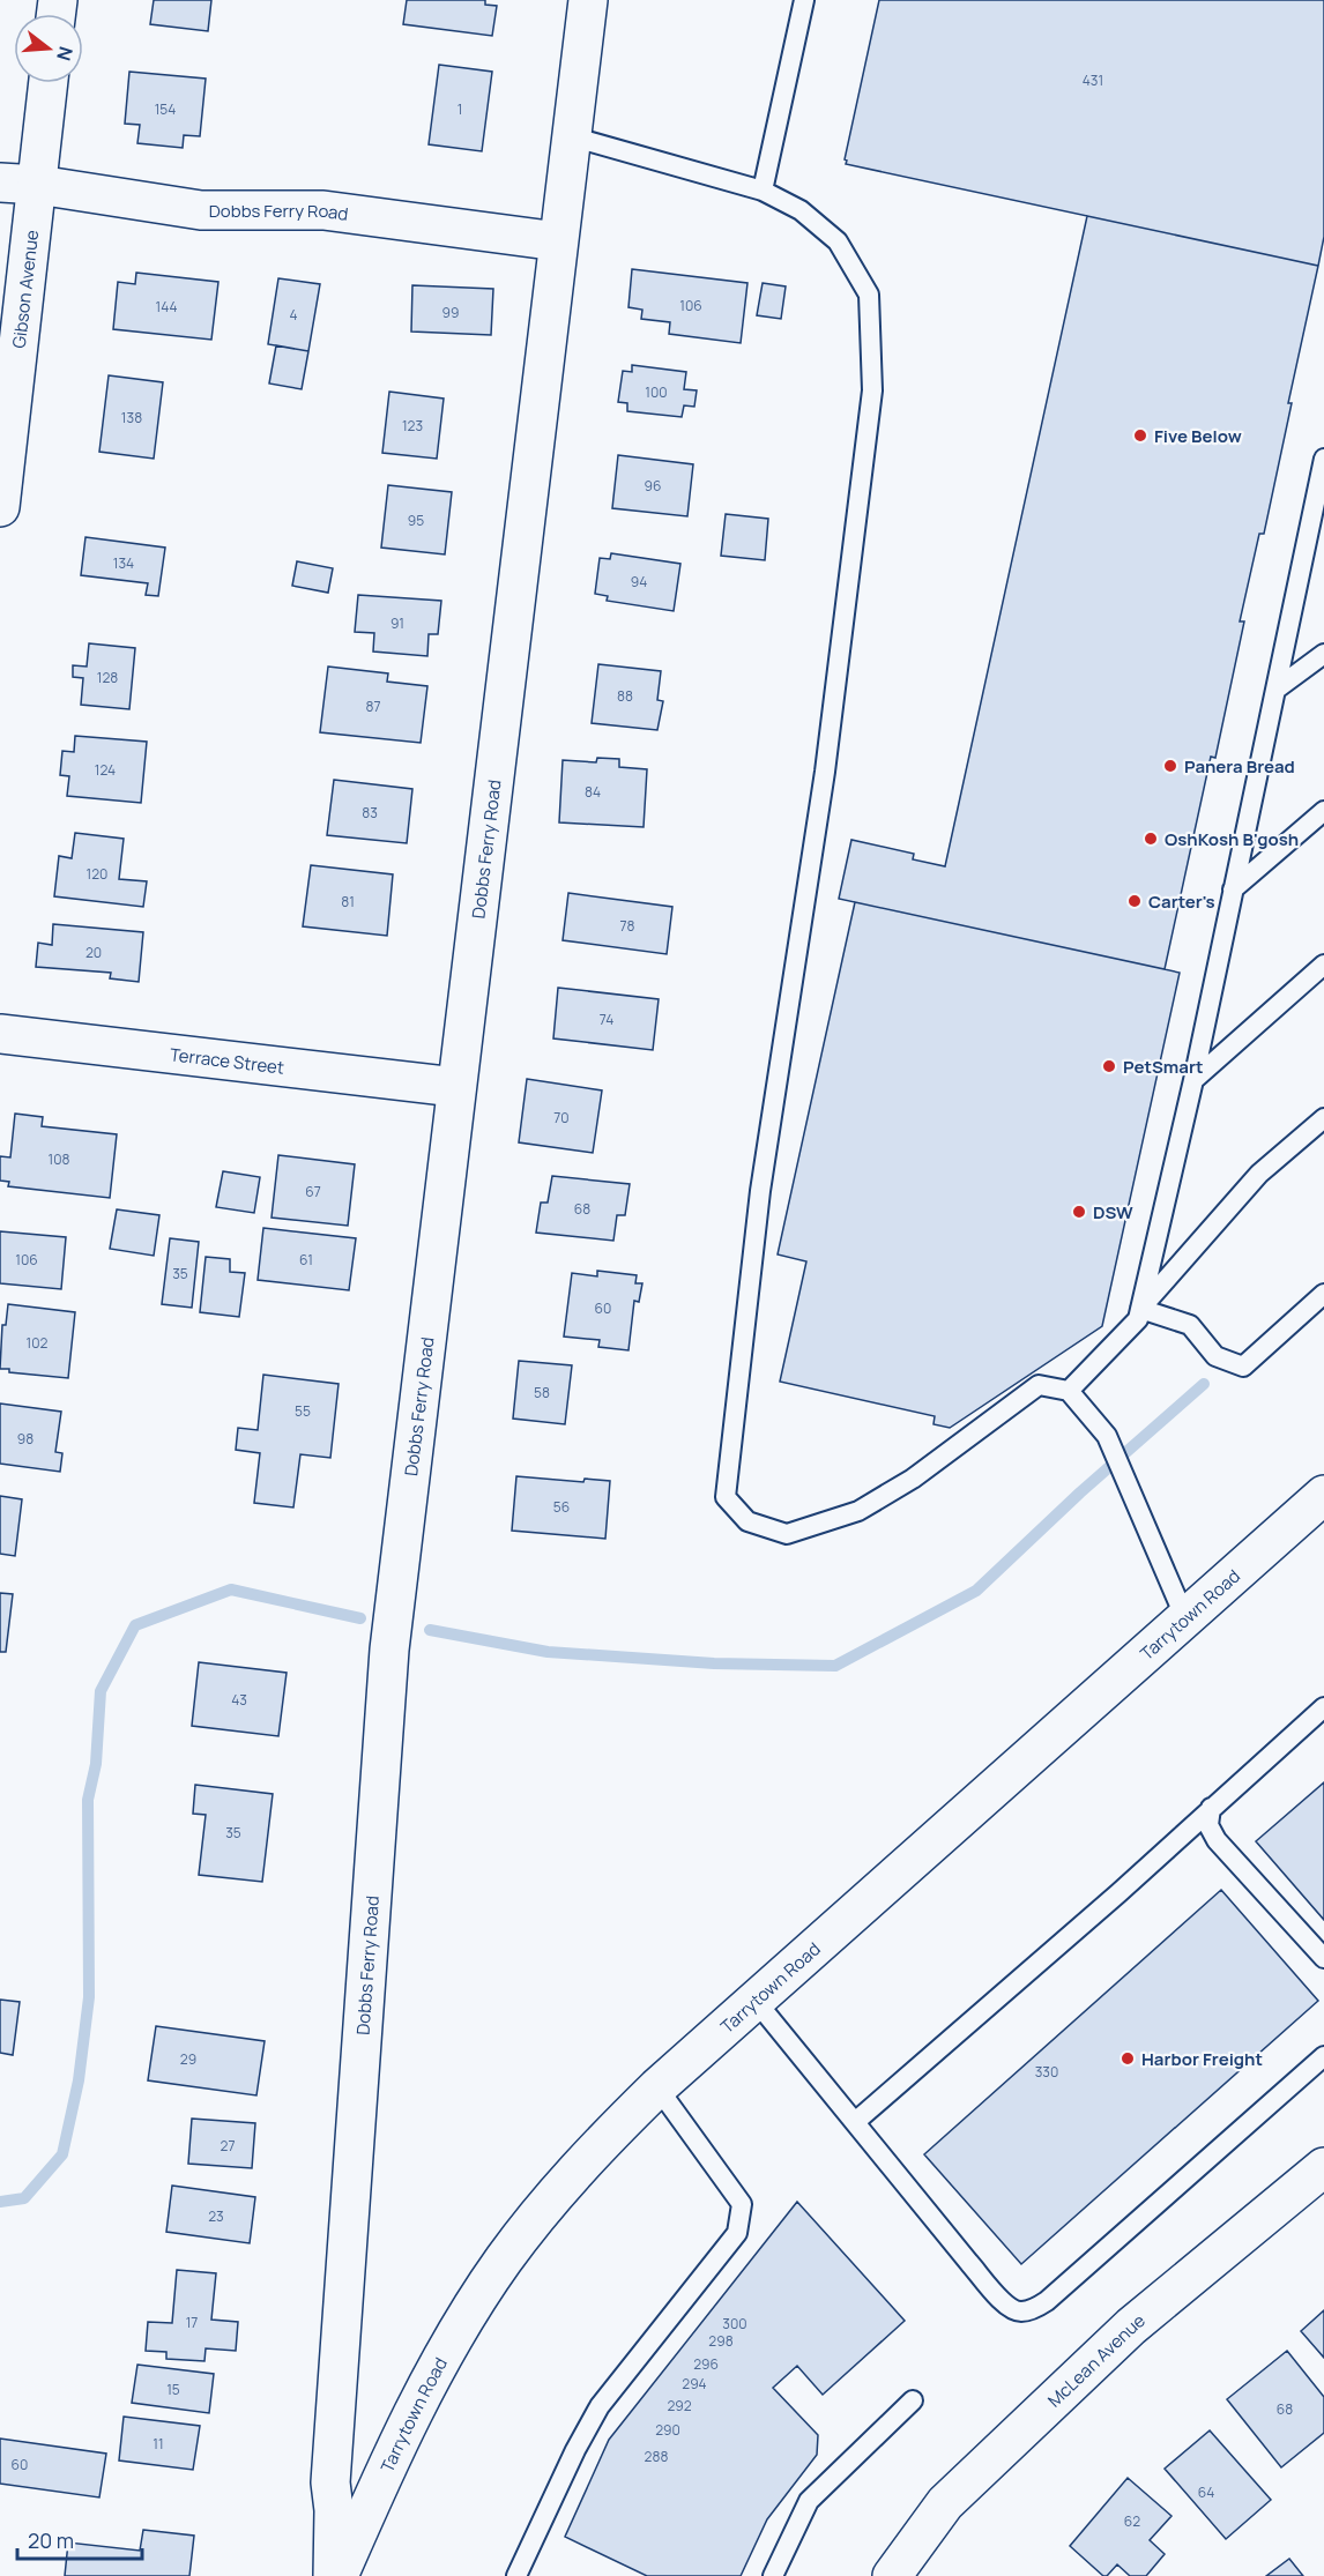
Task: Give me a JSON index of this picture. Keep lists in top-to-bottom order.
{
  "streets": {
    "main road": [
      "Dobbs Ferry Road",
      "Gibson Avenue",
      "Terrace Street",
      "Tarrytown Road",
      "McLean Avenue"
    ]
  },
  "crossings": [
    ["Dobbs Ferry Road", "Gibson Avenue"],
    ["Dobbs Ferry Road", "Terrace Street"]
  ],
  "places": [
    "Five Below",
    "Panera Bread",
    "OshKosh B'gosh",
    "Carter's",
    "PetSmart",
    "DSW",
    "Harbor Freight"
  ],
  "house_numbers": [
    "431",
    "154",
    "1",
    "106",
    "144",
    "99",
    "4",
    "100",
    "138",
    "123",
    "96",
    "95",
    "134",
    "94",
    "91",
    "128",
    "88",
    "87",
    "124",
    "84",
    "83",
    "120",
    "81",
    "78",
    "20",
    "74",
    "70",
    "108",
    "67",
    "68",
    "106",
    "61",
    "35",
    "60",
    "102",
    "58",
    "55",
    "98",
    "56",
    "43",
    "35",
    "29",
    "330",
    "27",
    "23",
    "17",
    "300",
    "298",
    "296",
    "294",
    "15",
    "292",
    "68",
    "290",
    "11",
    "288",
    "60",
    "64",
    "62"
  ],
  "scale_bar": "20 m",
  "north": "right"
}
